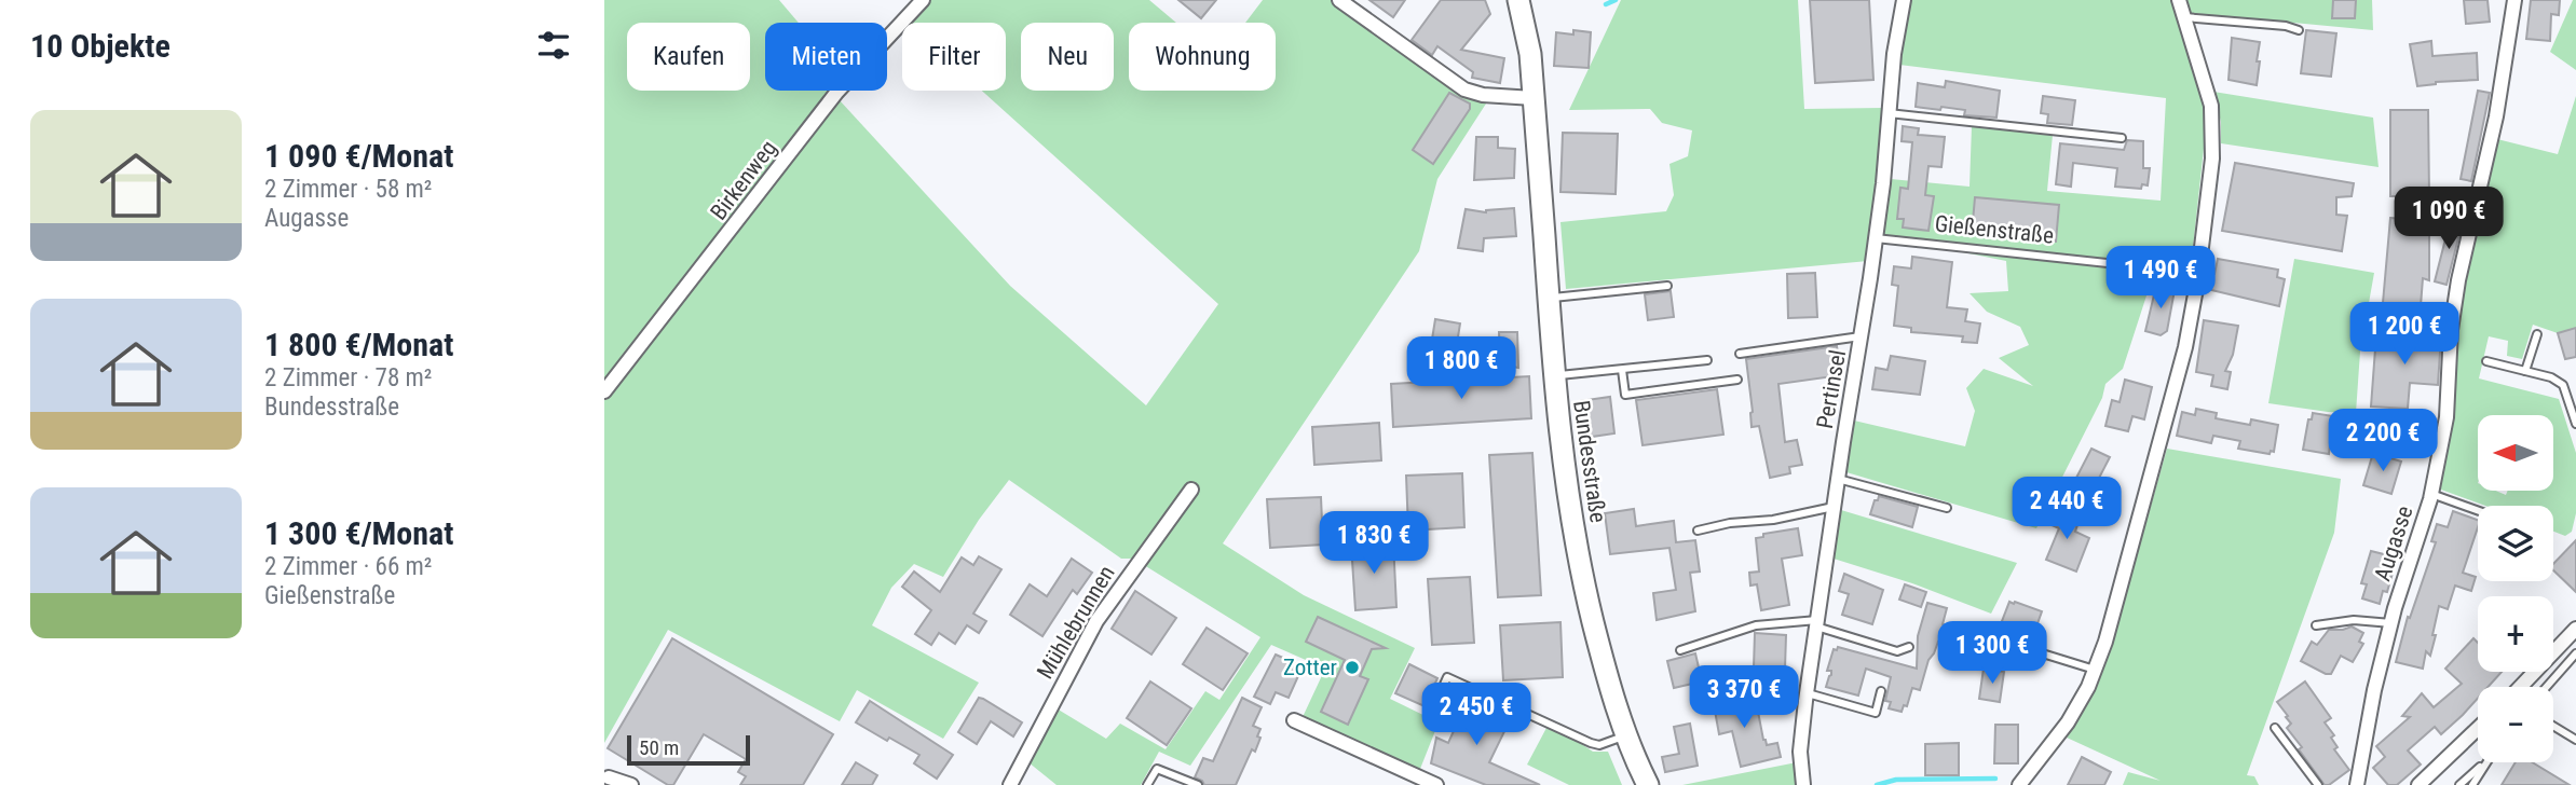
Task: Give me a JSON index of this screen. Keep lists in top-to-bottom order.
{
  "streets": {
    "main road": ["Bundesstraße"],
    "street": [
      "Birkenweg",
      "Pertinsel",
      "Augasse",
      "Mühlebrunnen"
    ],
    "lane": ["Gießenstraße"]
  },
  "crossings": [
    ["Gießenstraße", "Pertinsel"]
  ],
  "places": ["Zotter"],
  "scale_bar": "50 m",
  "north": "left",
  "page": {
    "heading": "10 Objekte",
    "chip": [
      "Kaufen",
      "Mieten",
      "Filter",
      "Neu",
      "Wohnung"
    ],
    "list": [
      {
        "name": "1 090 €/Monat",
        "note": "2 Zimmer · 58 m² · Augasse"
      },
      {
        "name": "1 800 €/Monat",
        "note": "2 Zimmer · 78 m² · Bundesstraße"
      },
      {
        "name": "1 300 €/Monat",
        "note": "2 Zimmer · 66 m² · Gießenstraße"
      }
    ],
    "price": [
      "1 090 €",
      "1 490 €",
      "1 200 €",
      "1 800 €",
      "2 200 €",
      "2 440 €",
      "1 830 €",
      "1 300 €",
      "3 370 €",
      "2 450 €"
    ],
    "map_buttons": ["+", "−"],
    "scale": "50 m"
  }
}
